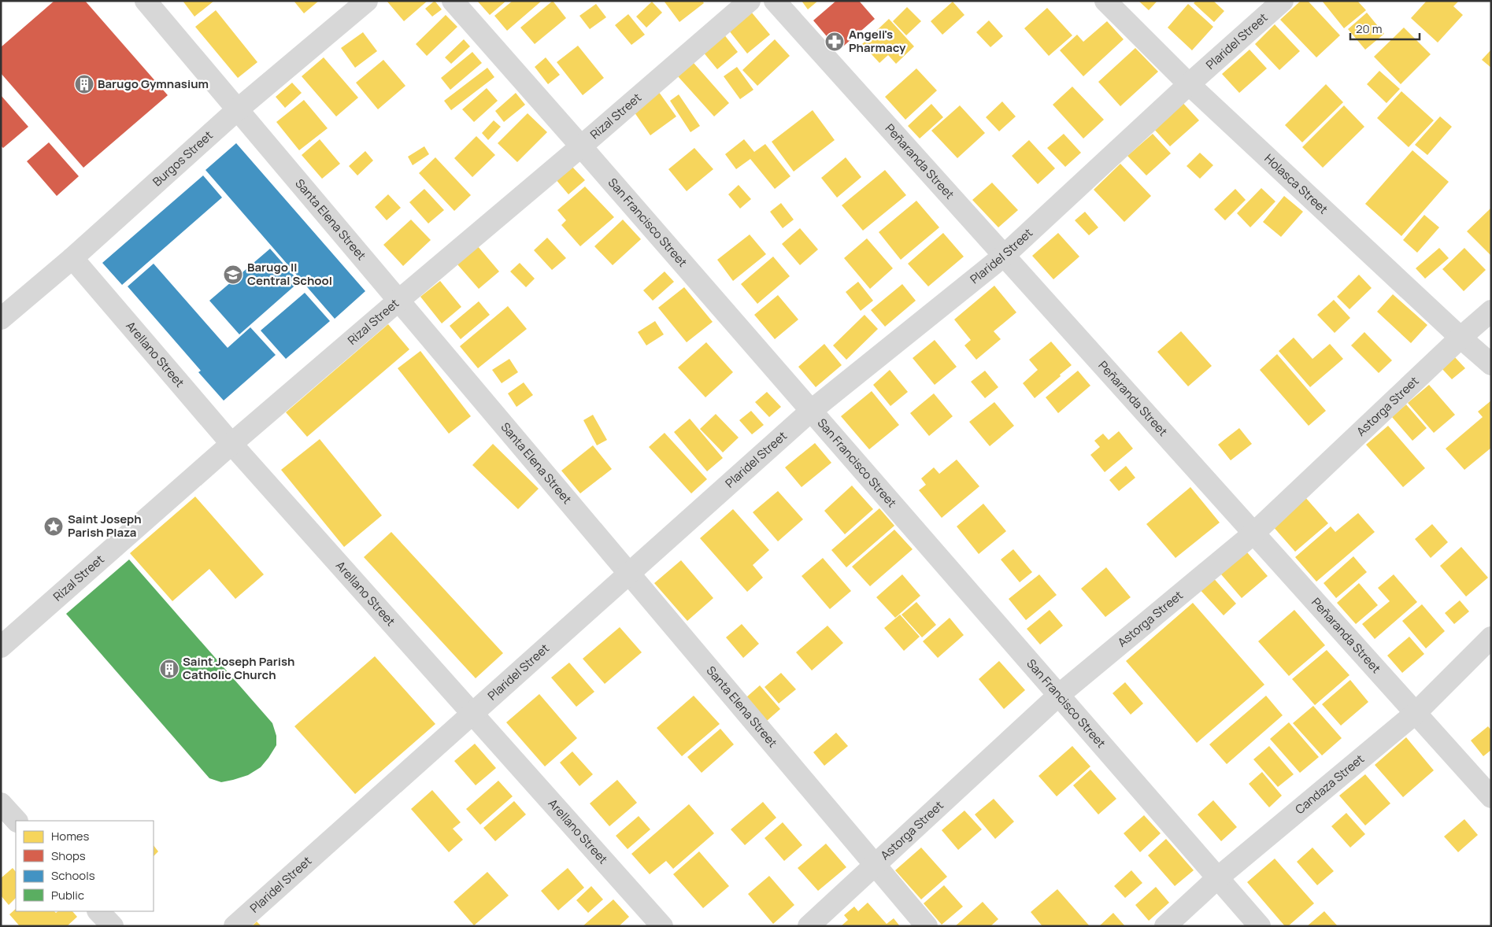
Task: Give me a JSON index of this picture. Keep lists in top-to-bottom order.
{
  "streets": {
    "street": [
      "Plaridel Street",
      "Rizal Street",
      "Burgos Street",
      "Peñaranda Street",
      "Holasca Street",
      "Santa Elena Street",
      "San Francisco Street",
      "Arellano Street",
      "Astorga Street",
      "Candaza Street"
    ]
  },
  "crossings": [
    ["Plaridel Street", "Peñaranda Street"],
    ["Plaridel Street", "Holasca Street"],
    ["Plaridel Street", "Santa Elena Street"],
    ["Plaridel Street", "San Francisco Street"],
    ["Plaridel Street", "Arellano Street"],
    ["Rizal Street", "Santa Elena Street"],
    ["Rizal Street", "San Francisco Street"],
    ["Rizal Street", "Arellano Street"],
    ["Burgos Street", "Santa Elena Street"],
    ["Burgos Street", "Arellano Street"],
    ["Peñaranda Street", "Astorga Street"],
    ["Peñaranda Street", "Candaza Street"],
    ["Holasca Street", "Astorga Street"],
    ["Santa Elena Street", "Astorga Street"],
    ["San Francisco Street", "Astorga Street"],
    ["San Francisco Street", "Candaza Street"]
  ],
  "places": {
    "pharmacy": ["Angeli's Pharmacy"],
    "building": ["Barugo Gymnasium", "Saint Joseph Parish Catholic Church"],
    "school or university": ["Barugo II Central School"],
    "place": ["Saint Joseph Parish Plaza"]
  },
  "legend": [
    "Homes",
    "Shops",
    "Schools",
    "Public"
  ],
  "scale_bar": "20 m"
}
